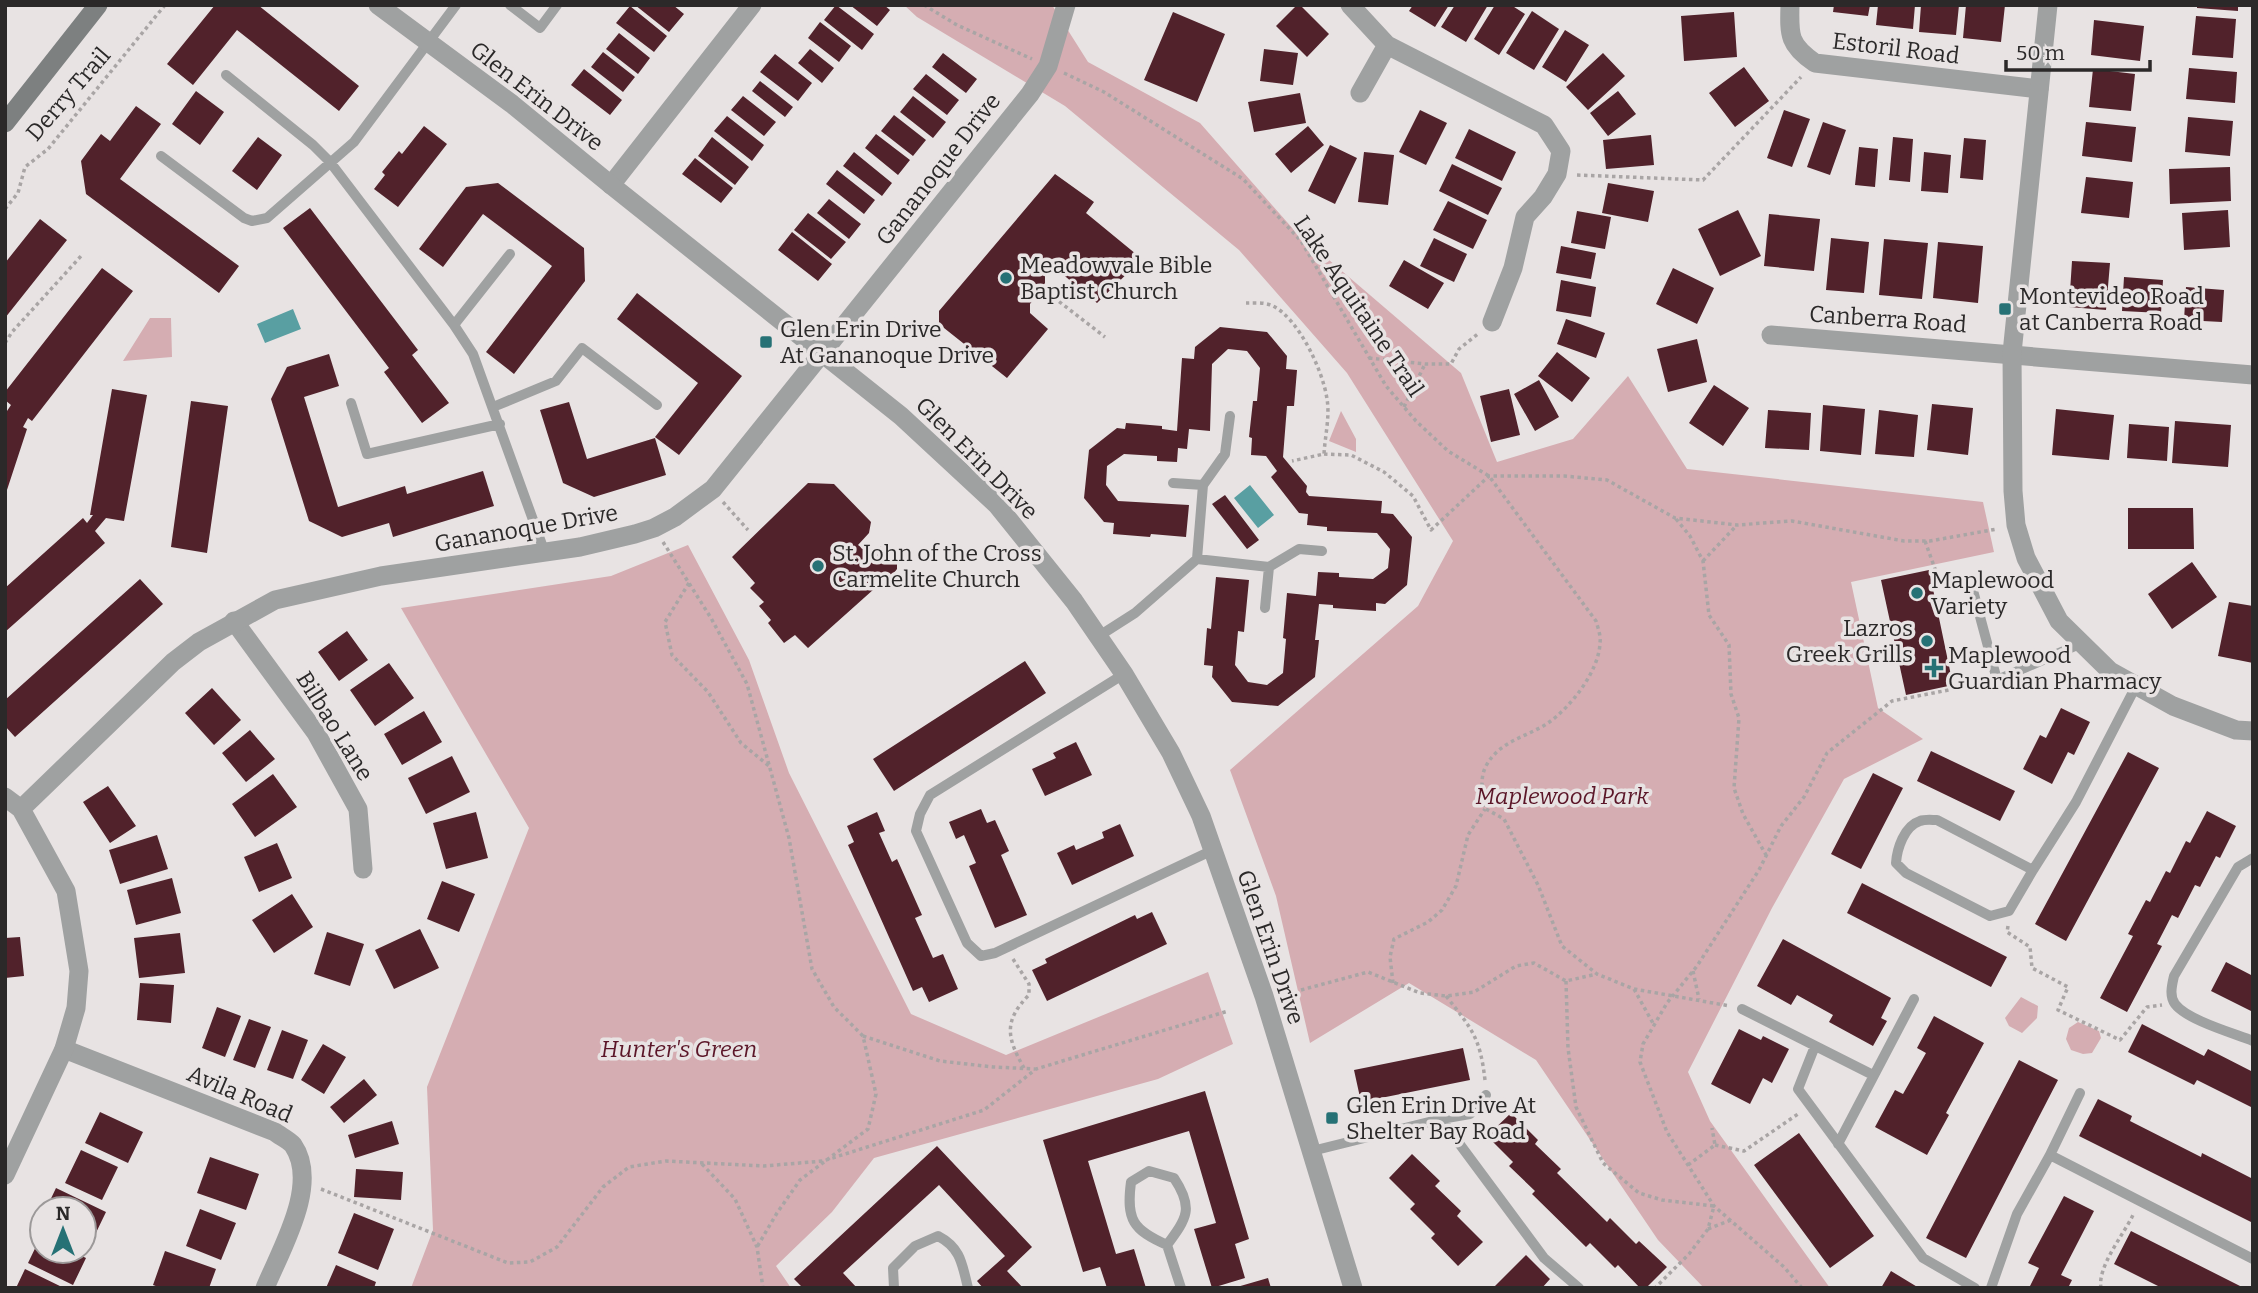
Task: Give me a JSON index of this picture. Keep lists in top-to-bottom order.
{
  "streets": {
    "street": [
      "Estoril Road",
      "Glen Erin Drive",
      "Gananoque Drive",
      "Canberra Road",
      "Bilbao Lane",
      "Avila Road"
    ],
    "path": ["Derry Trail", "Lake Aquitaine Trail"]
  },
  "crossings": [
    ["Glen Erin Drive", "Gananoque Drive"],
    ["Gananoque Drive", "Lake Aquitaine Trail"],
    ["Gananoque Drive", "Bilbao Lane"]
  ],
  "parks": ["Maplewood Park", "Hunter's Green"],
  "places": {
    "other": [
      "Meadowvale Bible Baptist Church",
      "St. John of the Cross Carmelite Church",
      "Maplewood Variety",
      "Lazros Greek Grills"
    ],
    "transit": ["Montevideo Road at Canberra Road", "Glen Erin Drive At Gananoque Drive", "Glen Erin Drive At Shelter Bay Road"],
    "health": ["Maplewood Guardian Pharmacy"]
  },
  "scale_bar": "50 m",
  "north": "top"
}
